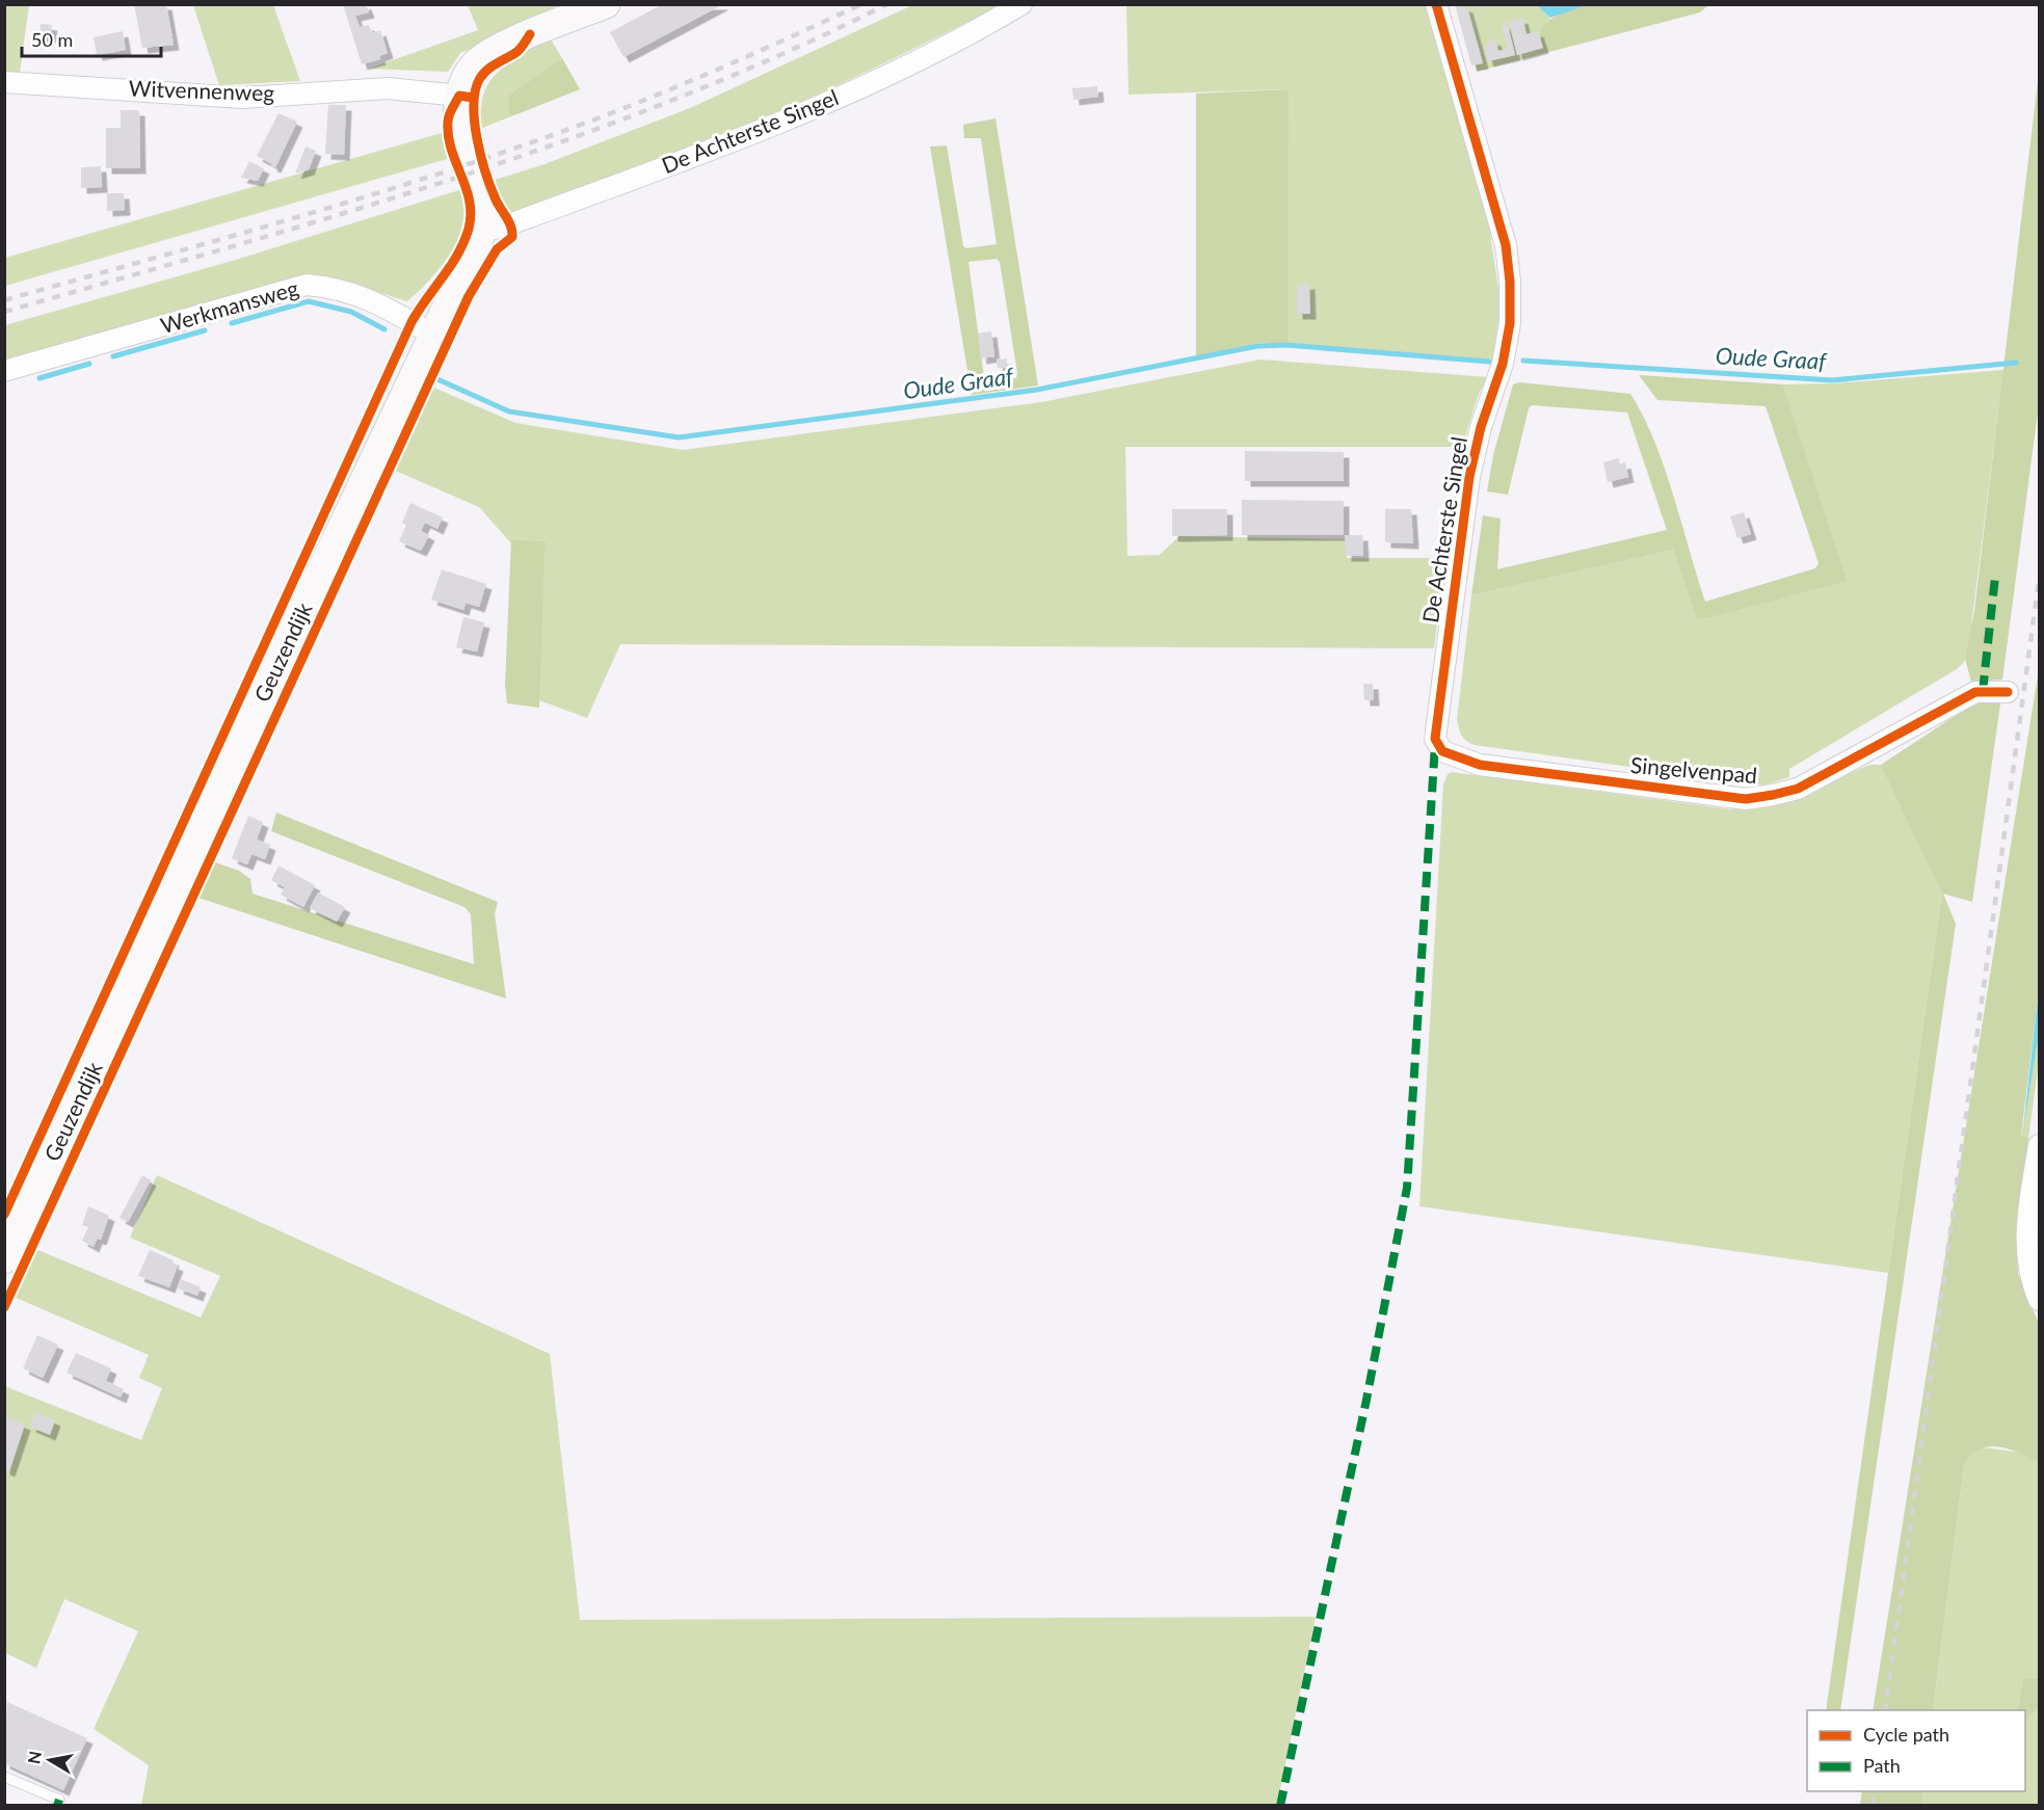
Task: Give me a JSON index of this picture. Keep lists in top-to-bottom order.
{
  "streets": {
    "main road": ["Geuzendijk"],
    "street": [
      "Witvennenweg",
      "De Achterste Singel",
      "Werkmansweg",
      "Singelvenpad"
    ]
  },
  "crossings": [
    ["Witvennenweg", "Geuzendijk"],
    ["De Achterste Singel", "Geuzendijk"],
    ["De Achterste Singel", "Singelvenpad"],
    ["Werkmansweg", "Geuzendijk"]
  ],
  "water": ["Oude Graaf"],
  "legend": ["Cycle path", "Path"],
  "scale_bar": "50 m",
  "north": "left"
}
